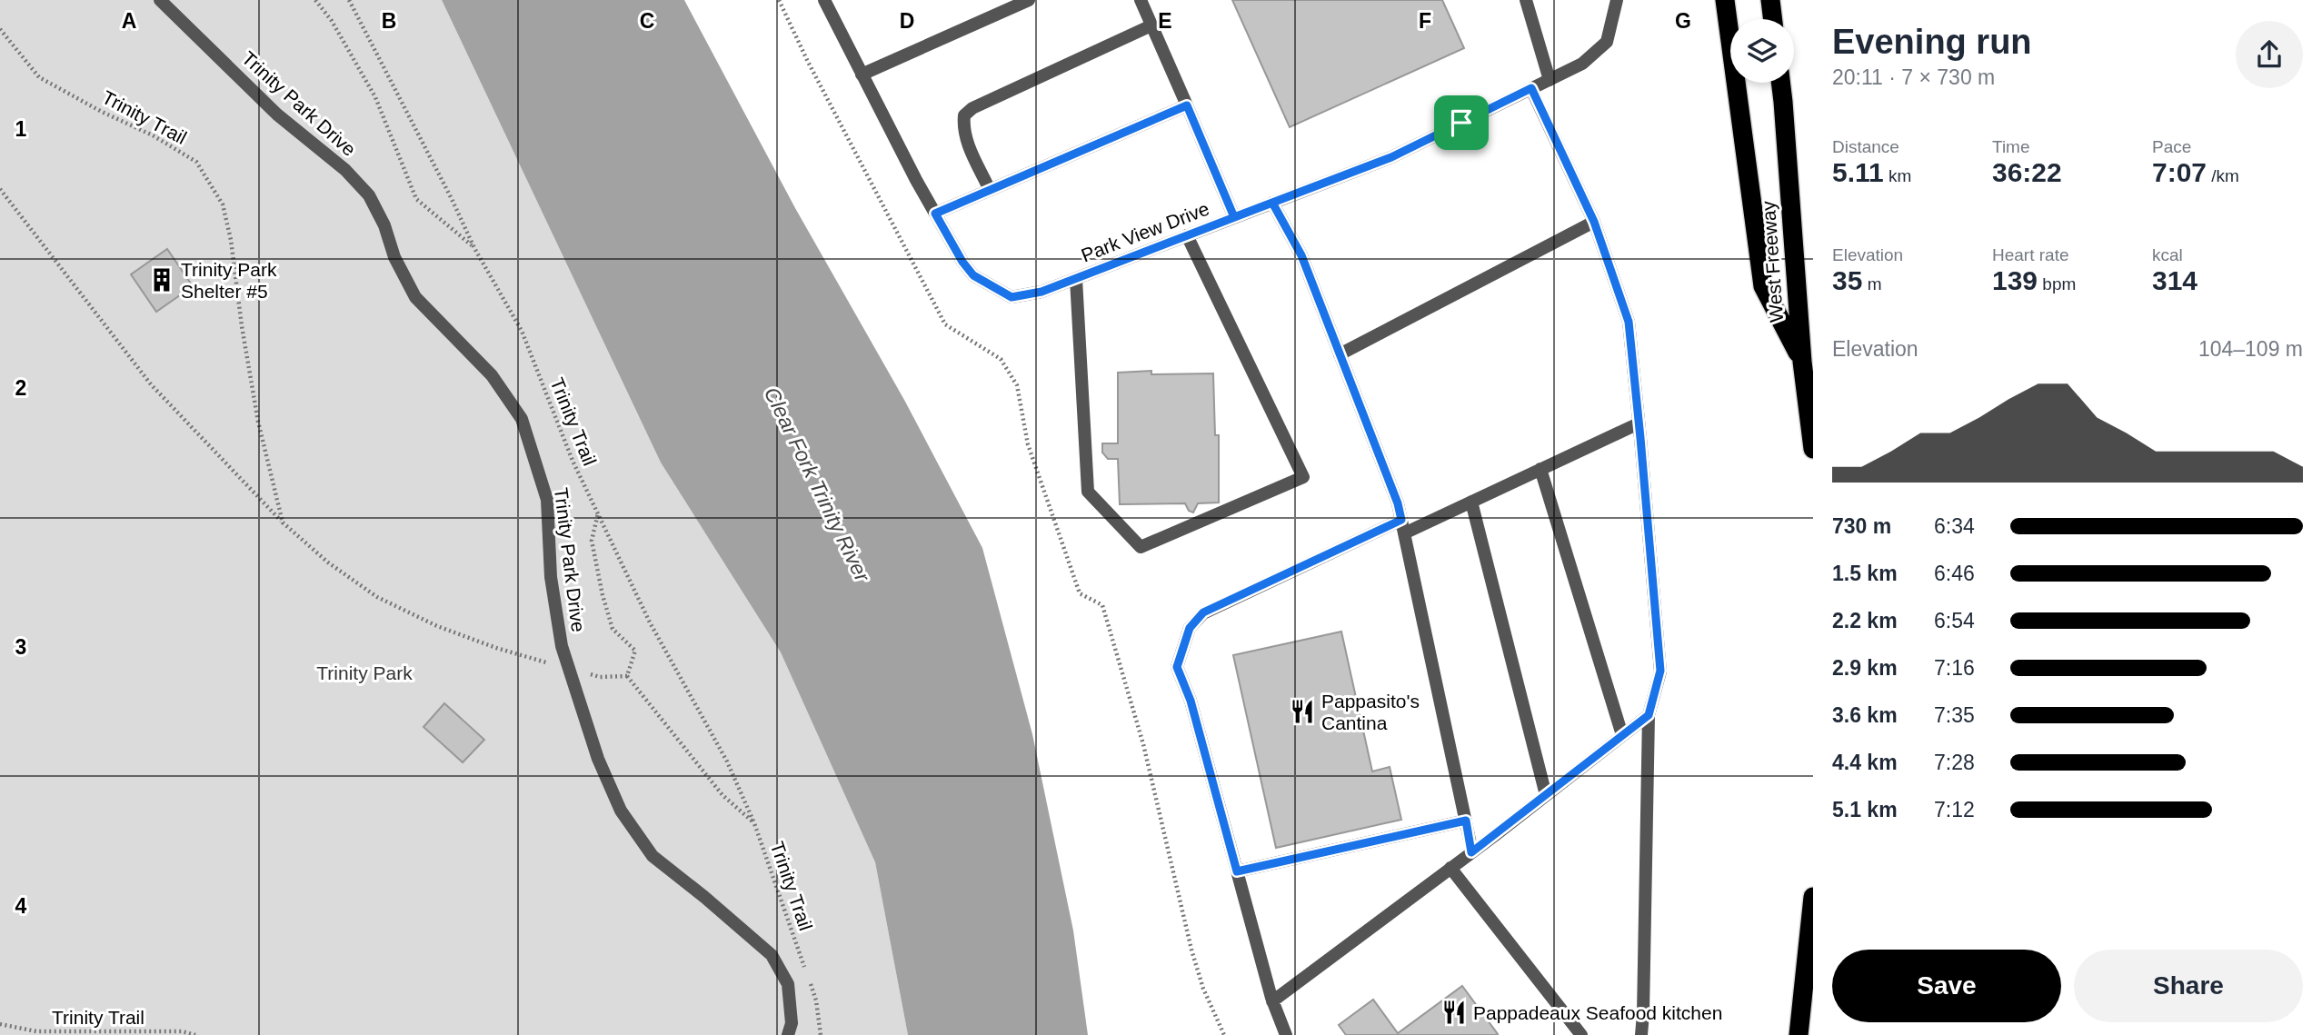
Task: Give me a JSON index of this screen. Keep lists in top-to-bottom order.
{
  "streets": {
    "highway": ["West Freeway"],
    "street": ["Trinity Park Drive", "Park View Drive"],
    "path": ["Trinity Trail"]
  },
  "water": ["Clear Fork Trinity River"],
  "parks": ["Trinity Park"],
  "places": {
    "building": ["Trinity Park Shelter #5"],
    "restaurant": ["Pappasito's Cantina", "Pappadeaux Seafood kitchen"]
  },
  "page": {
    "heading": ["Evening run", "20:11 · 7 × 730 m"],
    "stats": [
      ["Distance", "5.11 km"],
      ["Time", "36:22"],
      ["Pace", "7:07 /km"],
      ["Elevation", "35 m"],
      ["Heart rate", "139 bpm"],
      ["kcal", "314"]
    ],
    "chart": ["Elevation", "104–109 m"],
    "list": [
      {
        "name": "730 m",
        "note": "6:34"
      },
      {
        "name": "1.5 km",
        "note": "6:46"
      },
      {
        "name": "2.2 km",
        "note": "6:54"
      },
      {
        "name": "2.9 km",
        "note": "7:16"
      },
      {
        "name": "3.6 km",
        "note": "7:35"
      },
      {
        "name": "4.4 km",
        "note": "7:28"
      },
      {
        "name": "5.1 km",
        "note": "7:12"
      }
    ],
    "buttons": ["Save", "Share"]
  },
  "grid": {
    "columns": [
      "A",
      "B",
      "C",
      "D",
      "E",
      "F",
      "G"
    ],
    "rows": [
      "1",
      "2",
      "3",
      "4"
    ]
  }
}
